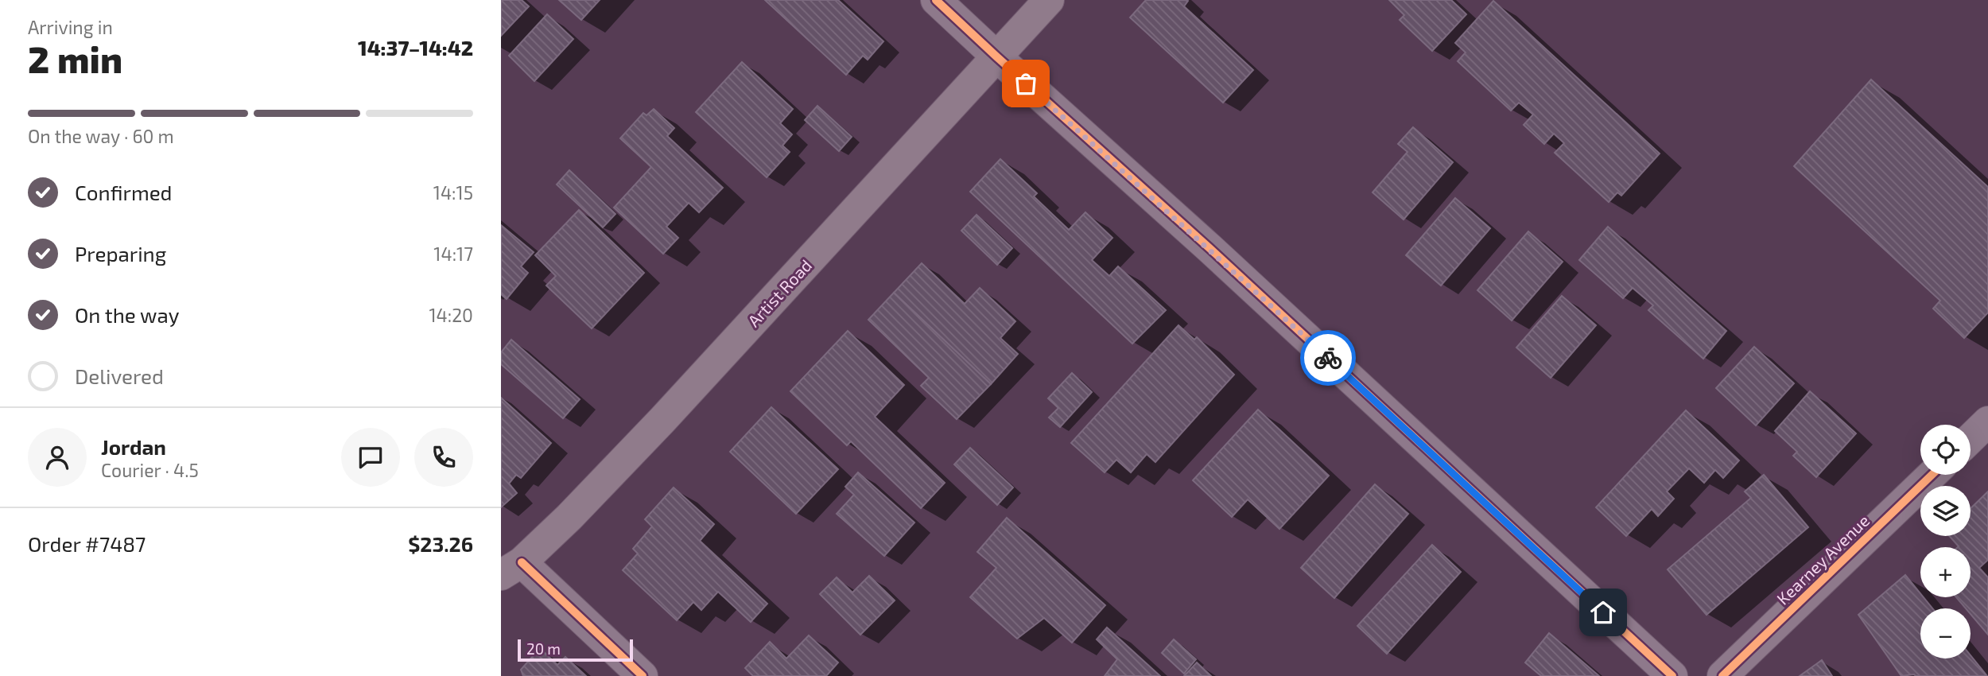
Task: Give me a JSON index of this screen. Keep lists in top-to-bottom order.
{
  "streets": {
    "main road": ["Artist Road"],
    "street": ["Kearney Avenue"]
  },
  "scale_bar": "20 m",
  "page": {
    "heading": ["2 min", "Arriving in", "14:37–14:42"],
    "panel": [
      "Jordan",
      "Courier · 4.5",
      "Order #7487",
      "$23.26"
    ],
    "bar": "On the way · 60 m",
    "list": [
      ["Confirmed", "14:15"],
      ["Preparing", "14:17"],
      ["On the way", "14:20"],
      "Delivered"
    ],
    "map_buttons": ["+", "−"],
    "scale": "20 m"
  }
}
